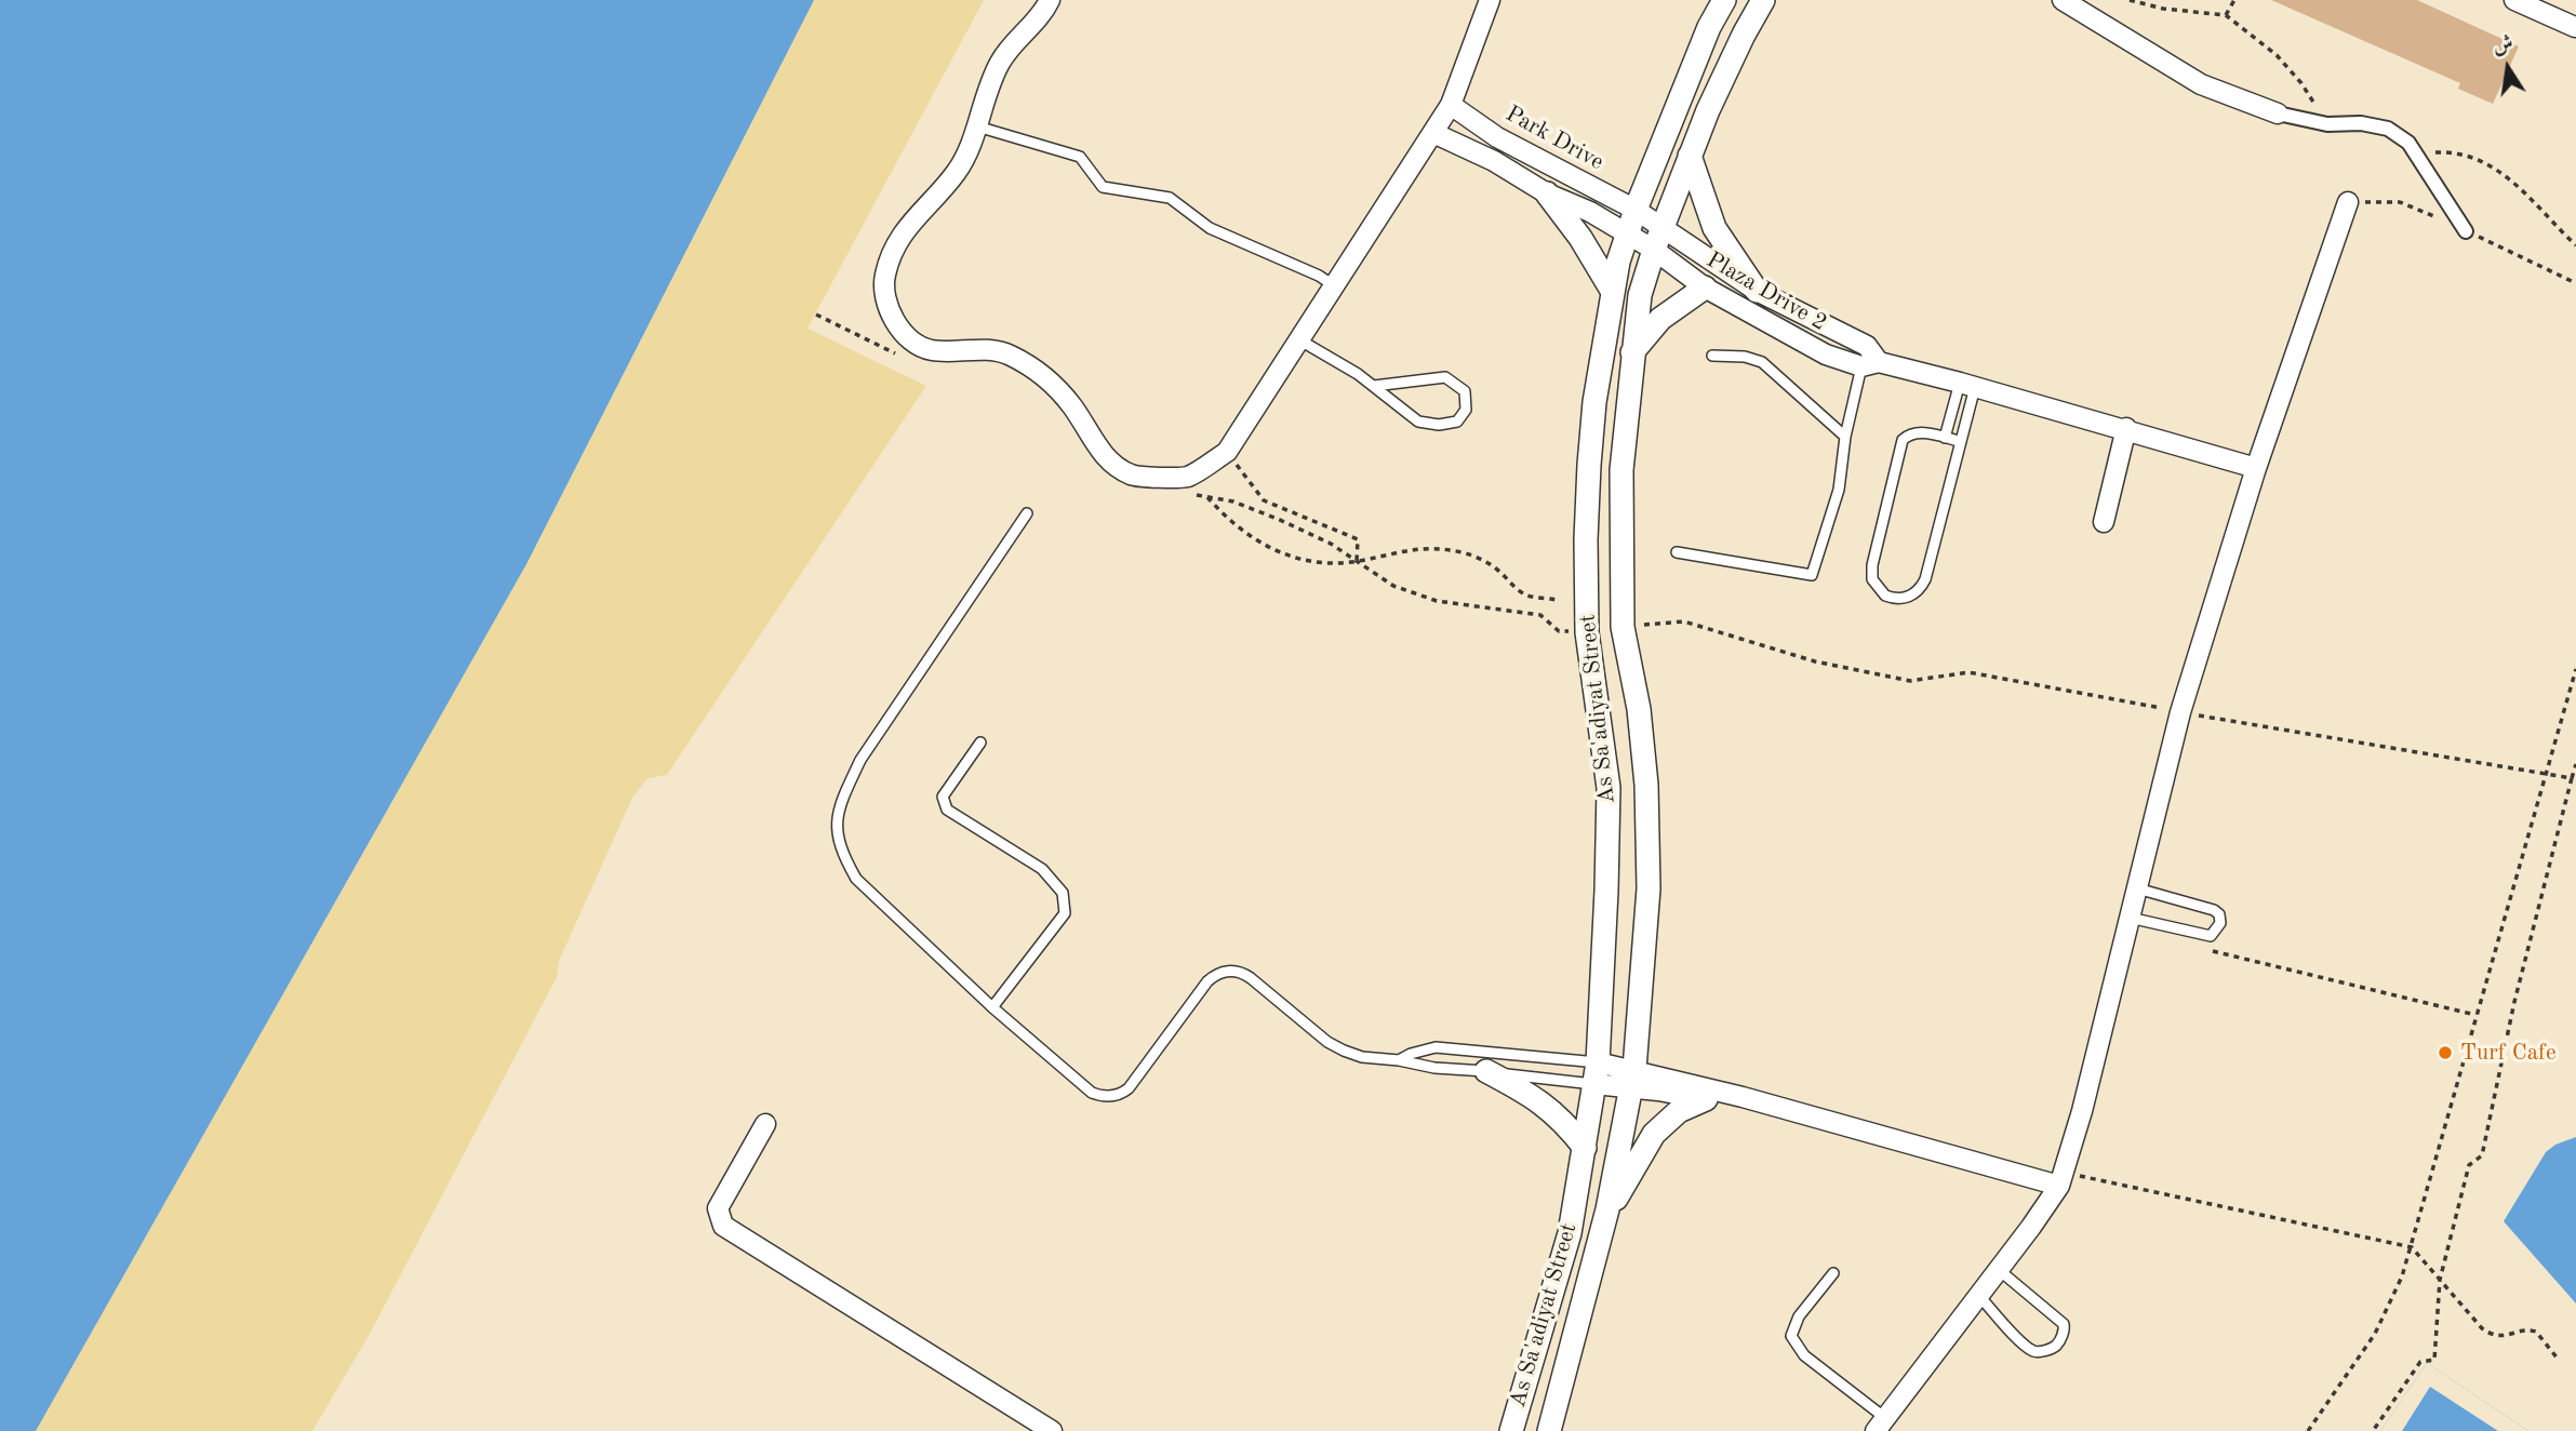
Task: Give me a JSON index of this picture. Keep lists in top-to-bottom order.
{
  "streets": {
    "street": ["Park Drive", "Plaza Drive 2", "As Sa'adiyat Street"]
  },
  "crossings": [
    ["Park Drive", "Plaza Drive 2"],
    ["Park Drive", "As Sa'adiyat Street"],
    ["Plaza Drive 2", "As Sa'adiyat Street"]
  ],
  "places": ["Turf Cafe"],
  "north": "top"
}
